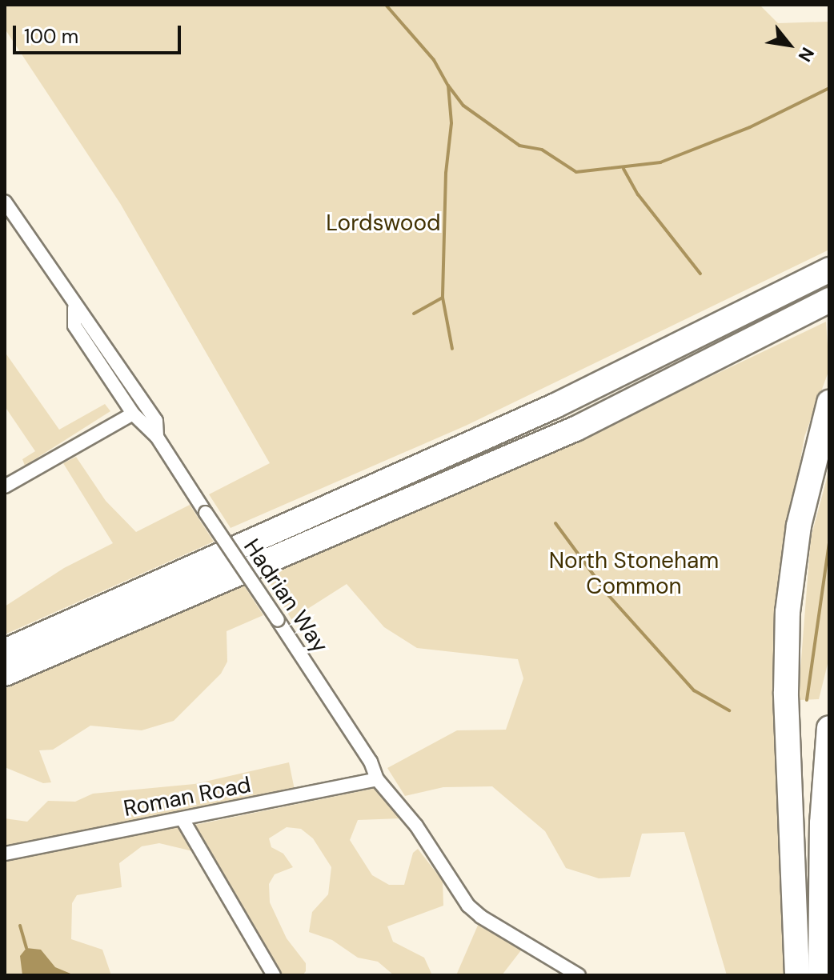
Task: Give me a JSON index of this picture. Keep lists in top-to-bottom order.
{
  "streets": {
    "street": ["Hadrian Way", "Roman Road"]
  },
  "crossings": [
    ["Hadrian Way", "Roman Road"]
  ],
  "parks": ["Lordswood", "North Stoneham Common"],
  "scale_bar": "100 m",
  "north": "bottom right"
}
